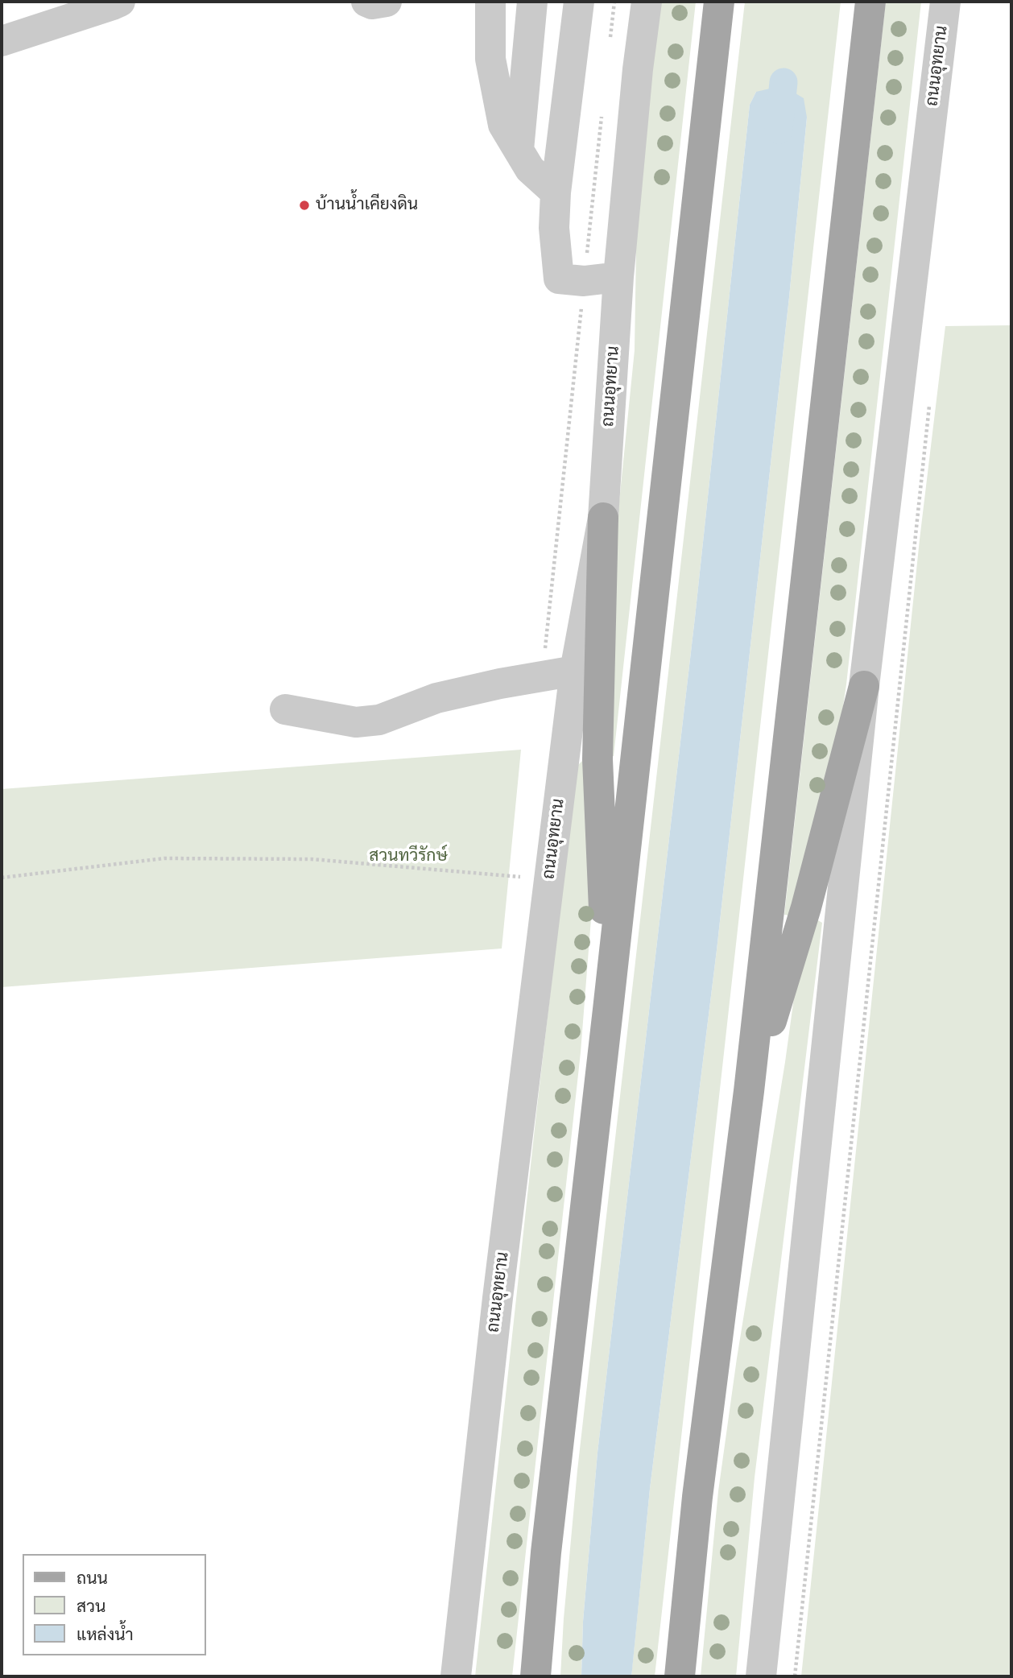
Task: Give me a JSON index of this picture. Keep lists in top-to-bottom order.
{
  "streets": {
    "street": ["ถนนอุทยาน"]
  },
  "parks": ["สวนทวีรักษ์"],
  "places": ["บ้านน้ำเคียงดิน"],
  "legend": ["ถนน", "สวน", "แหล่งน้ำ"]
}
